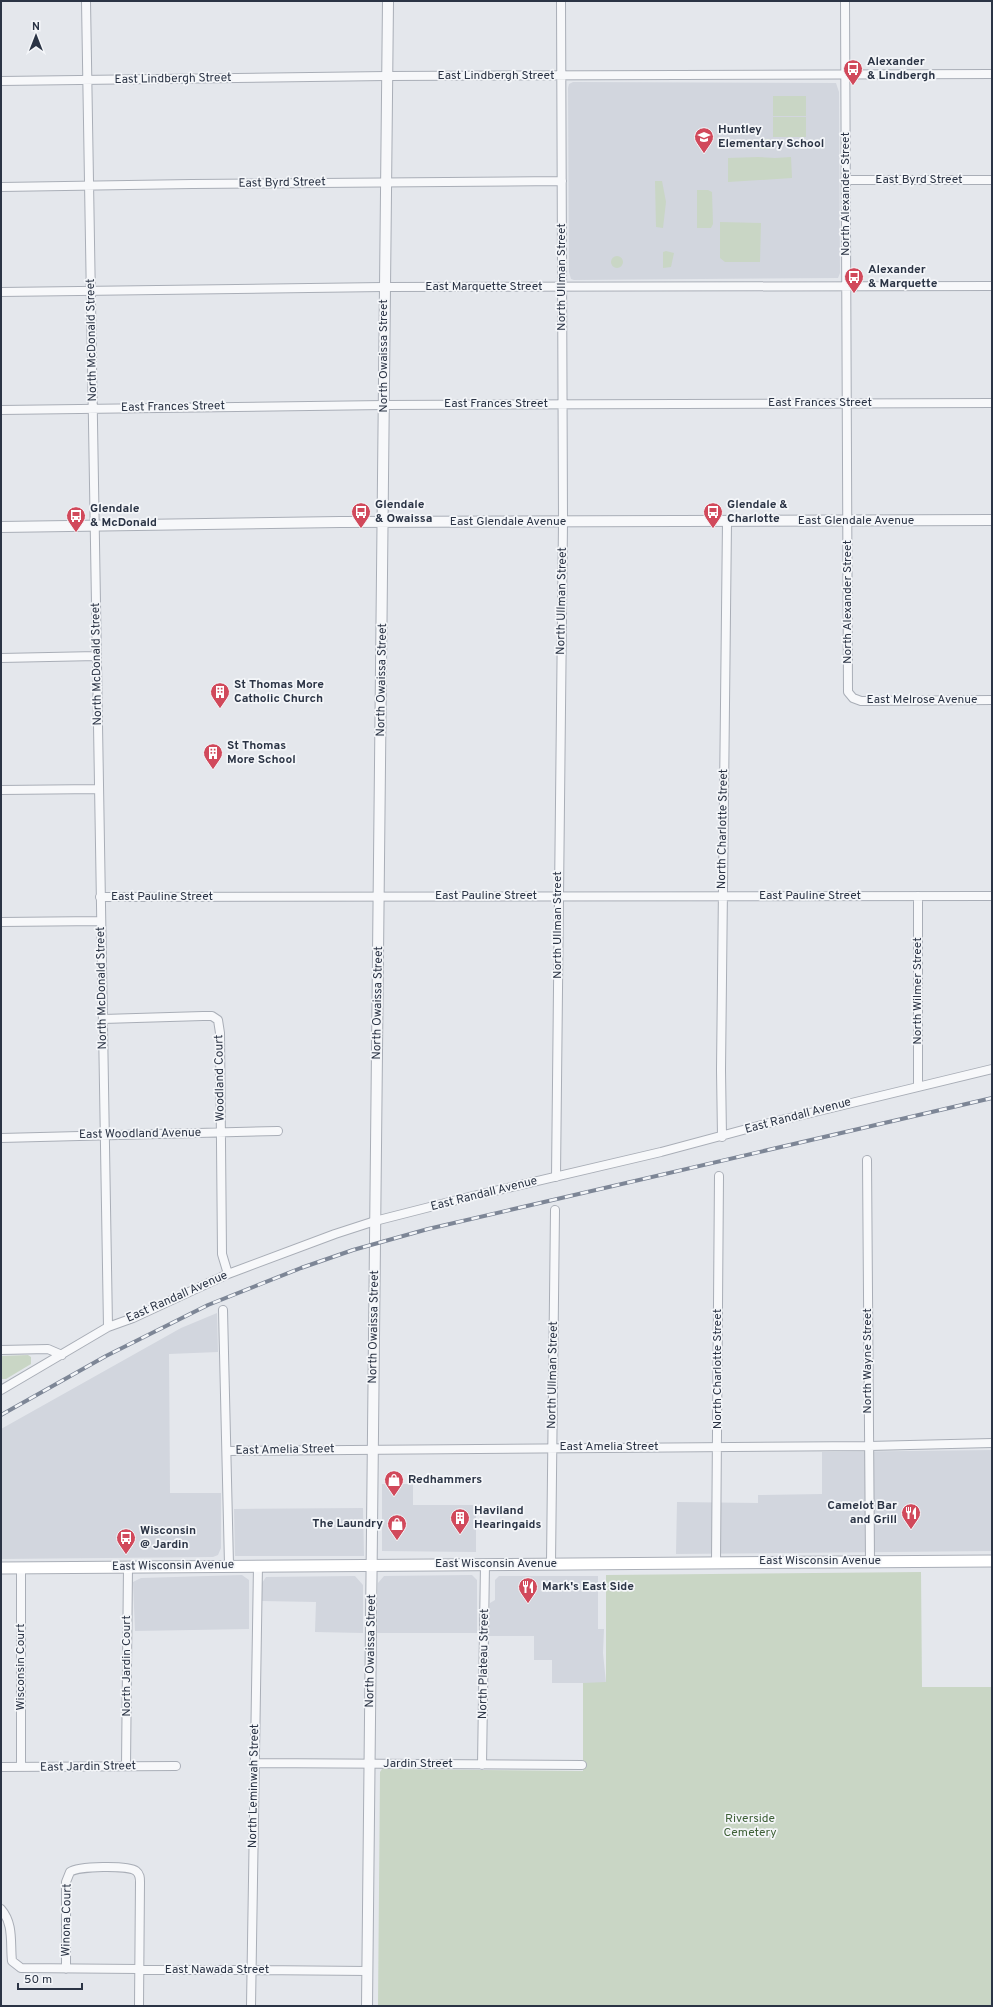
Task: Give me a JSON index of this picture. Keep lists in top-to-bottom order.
{
  "streets": {
    "main road": ["East Wisconsin Avenue"],
    "street": [
      "East Lindbergh Street",
      "East Byrd Street",
      "North Alexander Street",
      "North Ullman Street",
      "East Marquette Street",
      "North McDonald Street",
      "North Owaissa Street",
      "East Frances Street",
      "East Glendale Avenue",
      "East Melrose Avenue",
      "North Charlotte Street",
      "East Pauline Street",
      "North Wilmer Street",
      "Woodland Court",
      "East Randall Avenue",
      "East Woodland Avenue",
      "North Wayne Street",
      "East Amelia Street",
      "North Plateau Street",
      "North Jardin Court",
      "Wisconsin Court",
      "Jardin Street",
      "East Jardin Street",
      "North Leminwah Street",
      "Winona Court",
      "East Nawada Street"
    ]
  },
  "crossings": [
    ["East Lindbergh Street", "North Alexander Street"],
    ["East Lindbergh Street", "North Ullman Street"],
    ["East Lindbergh Street", "North McDonald Street"],
    ["East Lindbergh Street", "North Owaissa Street"],
    ["East Byrd Street", "North Alexander Street"],
    ["East Byrd Street", "North Ullman Street"],
    ["East Byrd Street", "North McDonald Street"],
    ["East Byrd Street", "North Owaissa Street"],
    ["North Alexander Street", "East Marquette Street"],
    ["North Alexander Street", "East Frances Street"],
    ["North Alexander Street", "East Glendale Avenue"],
    ["North Alexander Street", "East Melrose Avenue"],
    ["North Ullman Street", "East Marquette Street"],
    ["North Ullman Street", "East Frances Street"],
    ["North Ullman Street", "East Glendale Avenue"],
    ["North Ullman Street", "East Pauline Street"],
    ["North Ullman Street", "East Randall Avenue"],
    ["North Ullman Street", "East Amelia Street"],
    ["North Ullman Street", "East Wisconsin Avenue"],
    ["East Marquette Street", "North McDonald Street"],
    ["East Marquette Street", "North Owaissa Street"],
    ["North McDonald Street", "East Frances Street"],
    ["North McDonald Street", "East Glendale Avenue"],
    ["North McDonald Street", "East Pauline Street"],
    ["North McDonald Street", "Woodland Court"],
    ["North McDonald Street", "East Randall Avenue"],
    ["North McDonald Street", "East Woodland Avenue"],
    ["North Owaissa Street", "East Frances Street"],
    ["North Owaissa Street", "East Glendale Avenue"],
    ["North Owaissa Street", "East Pauline Street"],
    ["North Owaissa Street", "East Randall Avenue"],
    ["North Owaissa Street", "East Amelia Street"],
    ["North Owaissa Street", "East Wisconsin Avenue"],
    ["North Owaissa Street", "Jardin Street"],
    ["North Owaissa Street", "East Nawada Street"],
    ["East Glendale Avenue", "North Charlotte Street"],
    ["North Charlotte Street", "East Pauline Street"],
    ["North Charlotte Street", "East Randall Avenue"],
    ["North Charlotte Street", "East Amelia Street"],
    ["North Charlotte Street", "East Wisconsin Avenue"],
    ["East Pauline Street", "North Wilmer Street"],
    ["North Wilmer Street", "East Randall Avenue"],
    ["Woodland Court", "East Woodland Avenue"],
    ["North Wayne Street", "East Amelia Street"],
    ["North Wayne Street", "East Wisconsin Avenue"],
    ["East Wisconsin Avenue", "North Plateau Street"],
    ["East Wisconsin Avenue", "North Jardin Court"],
    ["East Wisconsin Avenue", "Wisconsin Court"],
    ["East Wisconsin Avenue", "North Leminwah Street"],
    ["North Plateau Street", "Jardin Street"],
    ["North Jardin Court", "East Jardin Street"],
    ["Wisconsin Court", "East Jardin Street"],
    ["Jardin Street", "North Leminwah Street"],
    ["North Leminwah Street", "East Nawada Street"],
    ["Winona Court", "East Nawada Street"]
  ],
  "parks": ["Riverside Cemetery"],
  "places": {
    "bus stop": [
      "Alexander & Lindbergh",
      "Alexander & Marquette",
      "Glendale & Owaissa",
      "Glendale & Charlotte",
      "Glendale & McDonald",
      "Wisconsin @ Jardin"
    ],
    "school or university": ["Huntley Elementary School"],
    "building": ["St Thomas More Catholic Church", "St Thomas More School", "Haviland Hearingaids"],
    "shop": ["Redhammers", "The Laundry"],
    "restaurant": ["Camelot Bar and Grill", "Mark's East Side"]
  },
  "scale_bar": "50 m",
  "north": "top"
}
